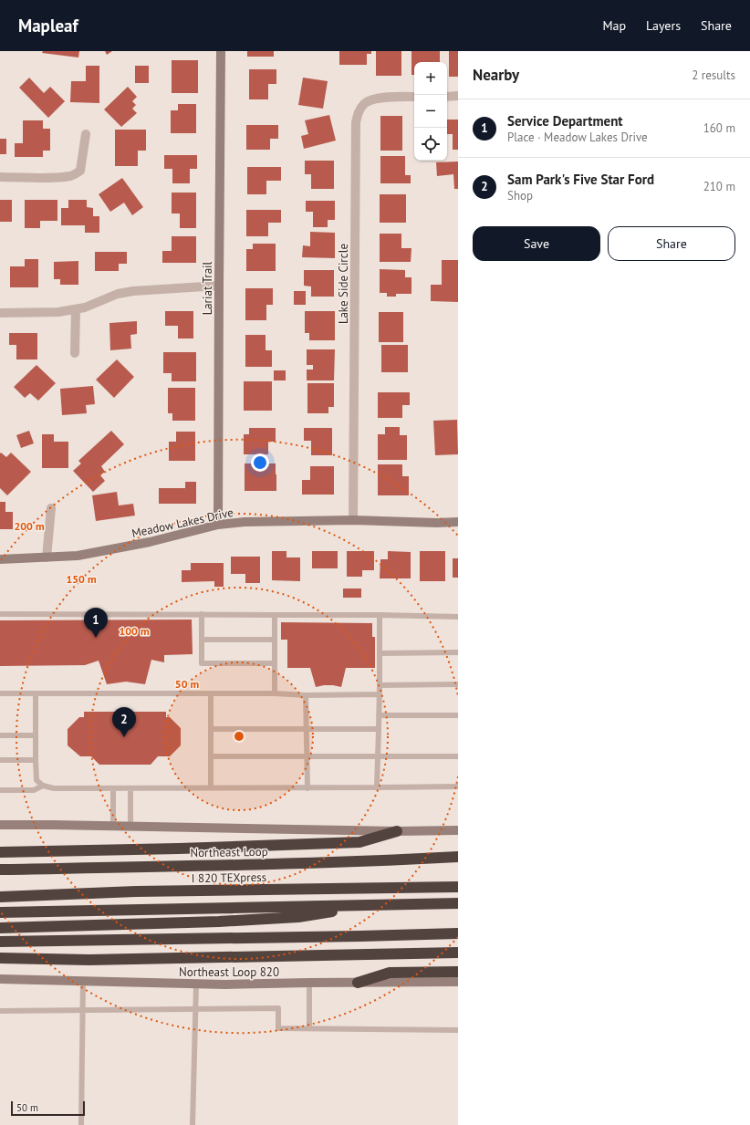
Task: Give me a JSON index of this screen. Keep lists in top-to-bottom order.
{
  "streets": {
    "highway": ["Northeast Loop", "I 820 TEXpress"],
    "street": [
      "Lake Side Circle",
      "Lariat Trail",
      "Meadow Lakes Drive",
      "Northeast Loop 820"
    ]
  },
  "crossings": [
    ["Lake Side Circle", "Meadow Lakes Drive"],
    ["Lariat Trail", "Meadow Lakes Drive"]
  ],
  "scale_bar": "50 m",
  "page": {
    "header": "Mapleaf",
    "nav": ["Map", "Layers", "Share"],
    "heading": ["Nearby", "2 results"],
    "map_buttons": ["+", "−"],
    "list": [
      {
        "mark": "1",
        "name": "Service Department",
        "note": "Place · Meadow Lakes Drive",
        "value": "160 m"
      },
      {
        "mark": "2",
        "name": "Sam Park's Five Star Ford",
        "note": "Shop",
        "value": "210 m"
      }
    ],
    "buttons": ["Save", "Share"],
    "pins": ["1", "2"],
    "scale": "50 m"
  },
  "rings": [
    "200 m",
    "150 m",
    "100 m",
    "50 m"
  ]
}
